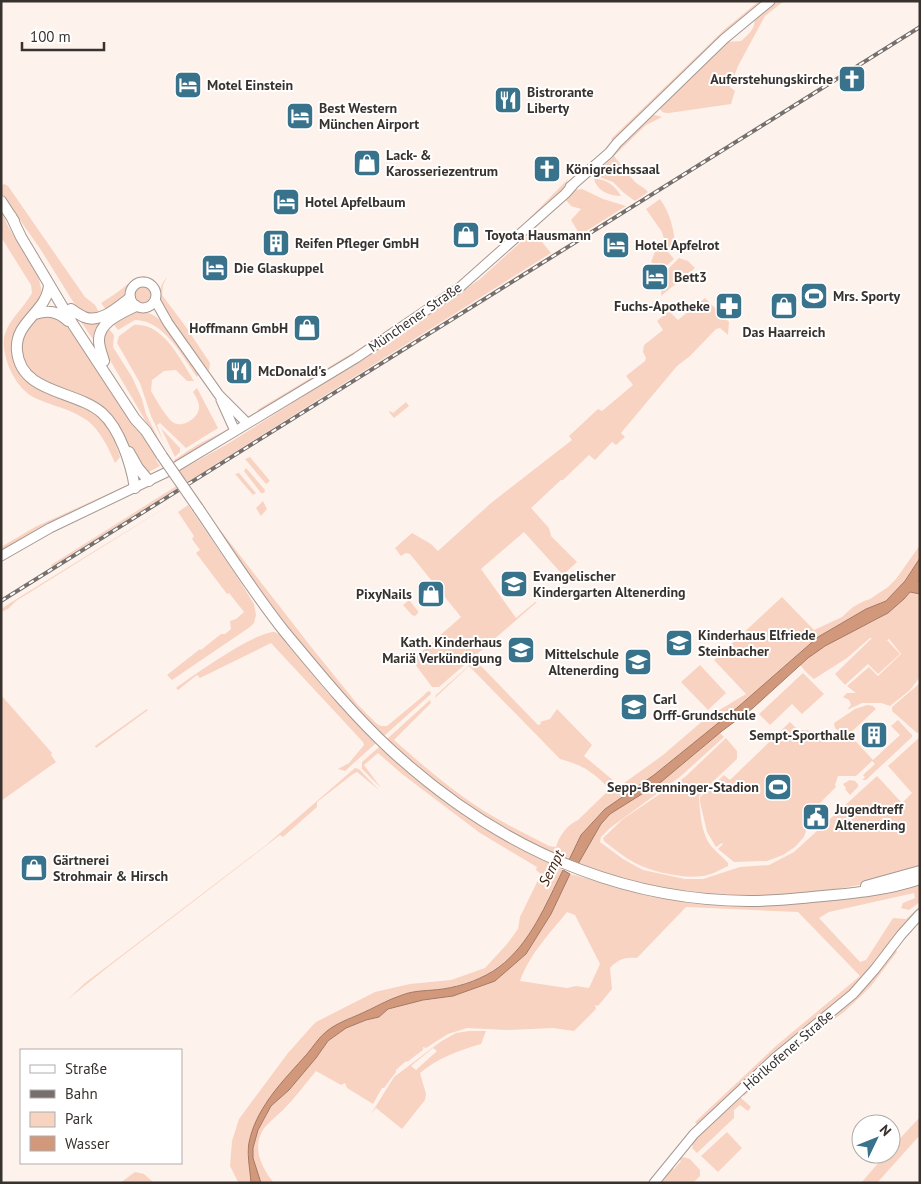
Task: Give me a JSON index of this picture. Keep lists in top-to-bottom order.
{
  "streets": {
    "street": ["Münchener Straße", "Hörlkofener Straße"]
  },
  "water": ["Sempt"],
  "places": {
    "church": ["Auferstehungskirche", "Königreichssaal"],
    "hotel": [
      "Motel Einstein",
      "Best Western München Airport",
      "Hotel Apfelbaum",
      "Hotel Apfelrot",
      "Die Glaskuppel",
      "Bett3"
    ],
    "restaurant": ["Bistrorante Liberty", "McDonald's"],
    "shop": [
      "Lack- & Karosseriezentrum",
      "Toyota Hausmann",
      "Das Haarreich",
      "Hoffmann GmbH",
      "PixyNails",
      "Gärtnerei Strohmair & Hirsch"
    ],
    "building": ["Reifen Pfleger GmbH", "Sempt-Sporthalle"],
    "sports": ["Mrs. Sporty", "Sepp-Brenninger-Stadion"],
    "pharmacy": ["Fuchs-Apotheke"],
    "school or university": [
      "Evangelischer Kindergarten Altenerding",
      "Kinderhaus Elfriede Steinbacher",
      "Kath. Kinderhaus Mariä Verkündigung",
      "Mittelschule Altenerding",
      "Carl Orff-Grundschule"
    ],
    "public building": ["Jugendtreff Altenerding"]
  },
  "legend": [
    "Straße",
    "Bahn",
    "Park",
    "Wasser"
  ],
  "scale_bar": "100 m",
  "north": "top right"
}
